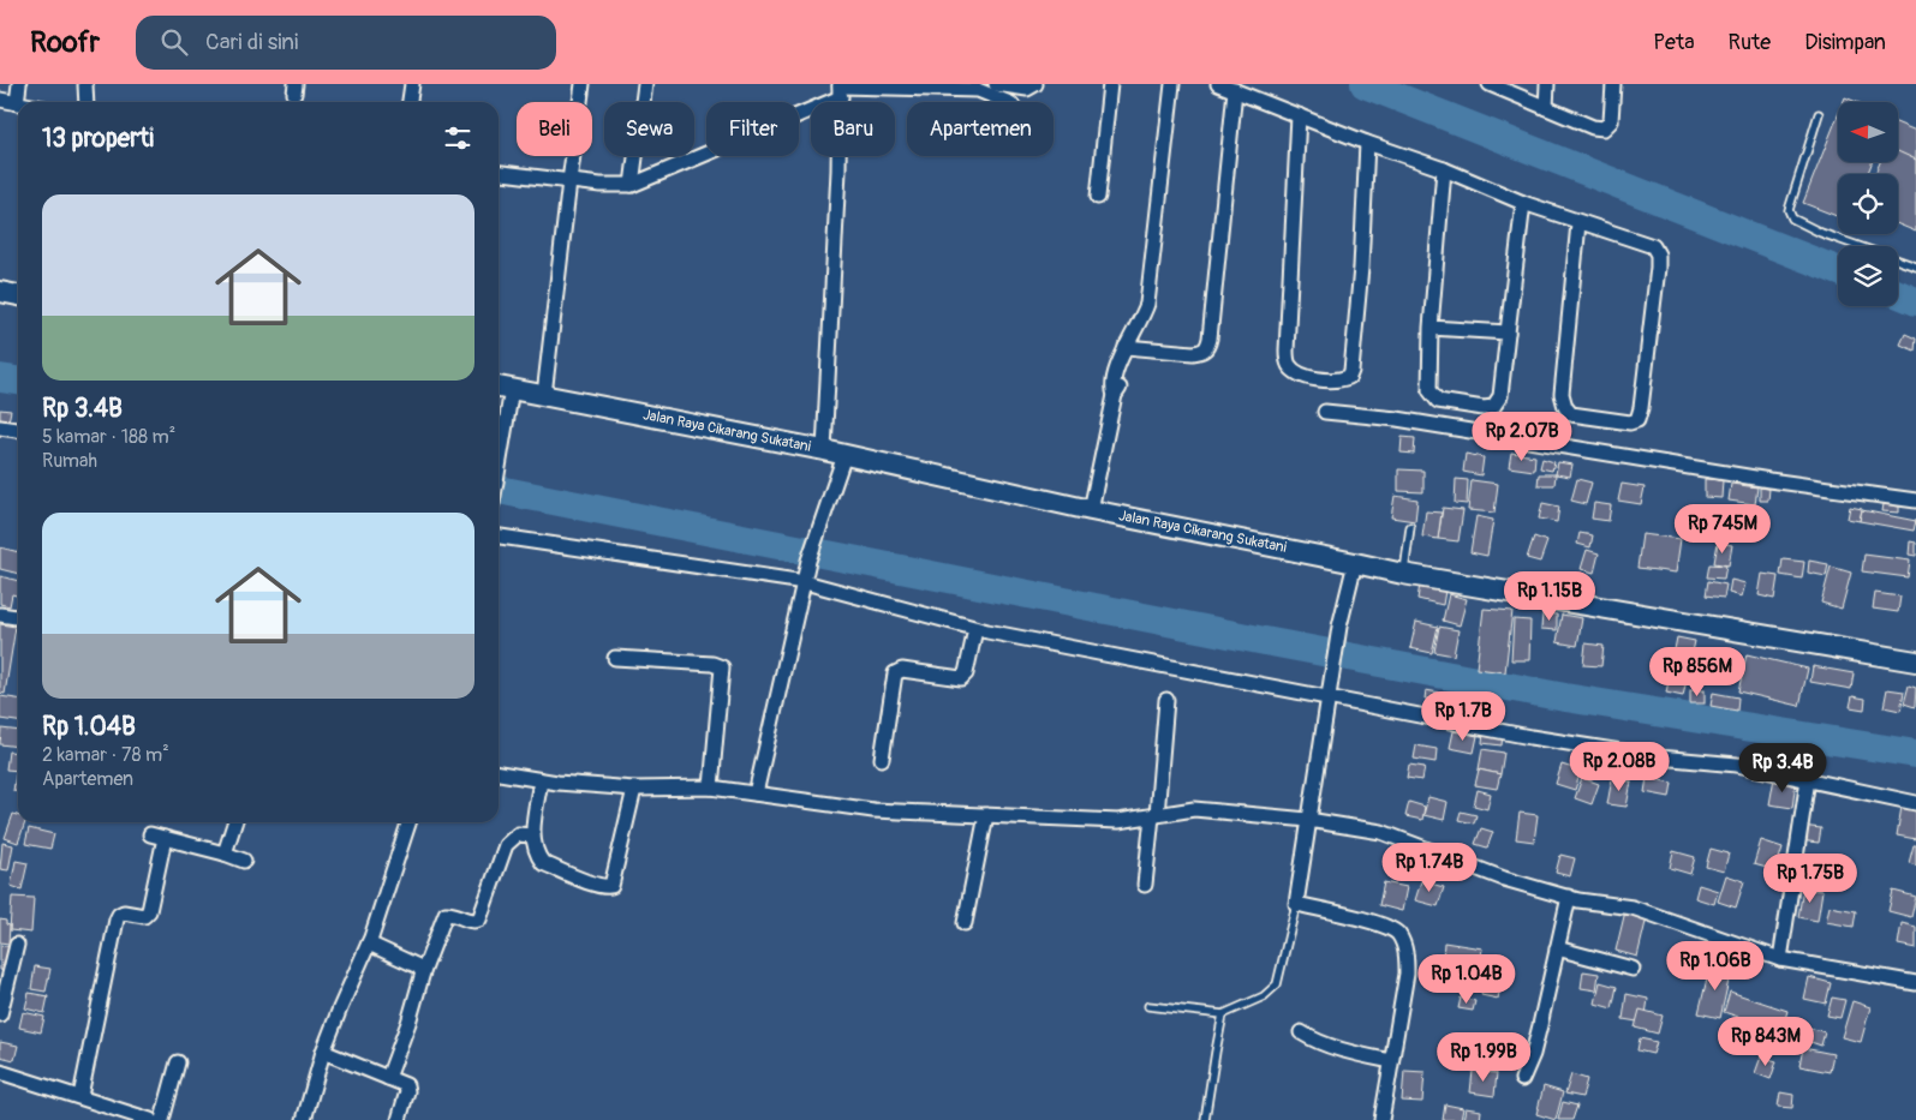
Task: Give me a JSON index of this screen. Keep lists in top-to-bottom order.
{
  "streets": {
    "main road": ["Jalan Raya Cikarang Sukatani"]
  },
  "north": "left",
  "page": {
    "header": "Roofr",
    "search": "Cari di sini",
    "nav": ["Peta", "Rute", "Disimpan"],
    "chip": [
      "Beli",
      "Sewa",
      "Filter",
      "Baru",
      "Apartemen"
    ],
    "heading": "13 properti",
    "list": [
      {
        "name": "Rp 3.4B",
        "note": "5 kamar · 188 m² · Rumah"
      },
      {
        "name": "Rp 1.04B",
        "note": "2 kamar · 78 m² · Apartemen"
      }
    ],
    "price": [
      "Rp 2.07B",
      "Rp 745M",
      "Rp 1.15B",
      "Rp 856M",
      "Rp 1.7B",
      "Rp 2.08B",
      "Rp 3.4B",
      "Rp 1.74B",
      "Rp 1.75B",
      "Rp 1.06B",
      "Rp 1.04B",
      "Rp 843M",
      "Rp 1.99B"
    ]
  }
}
